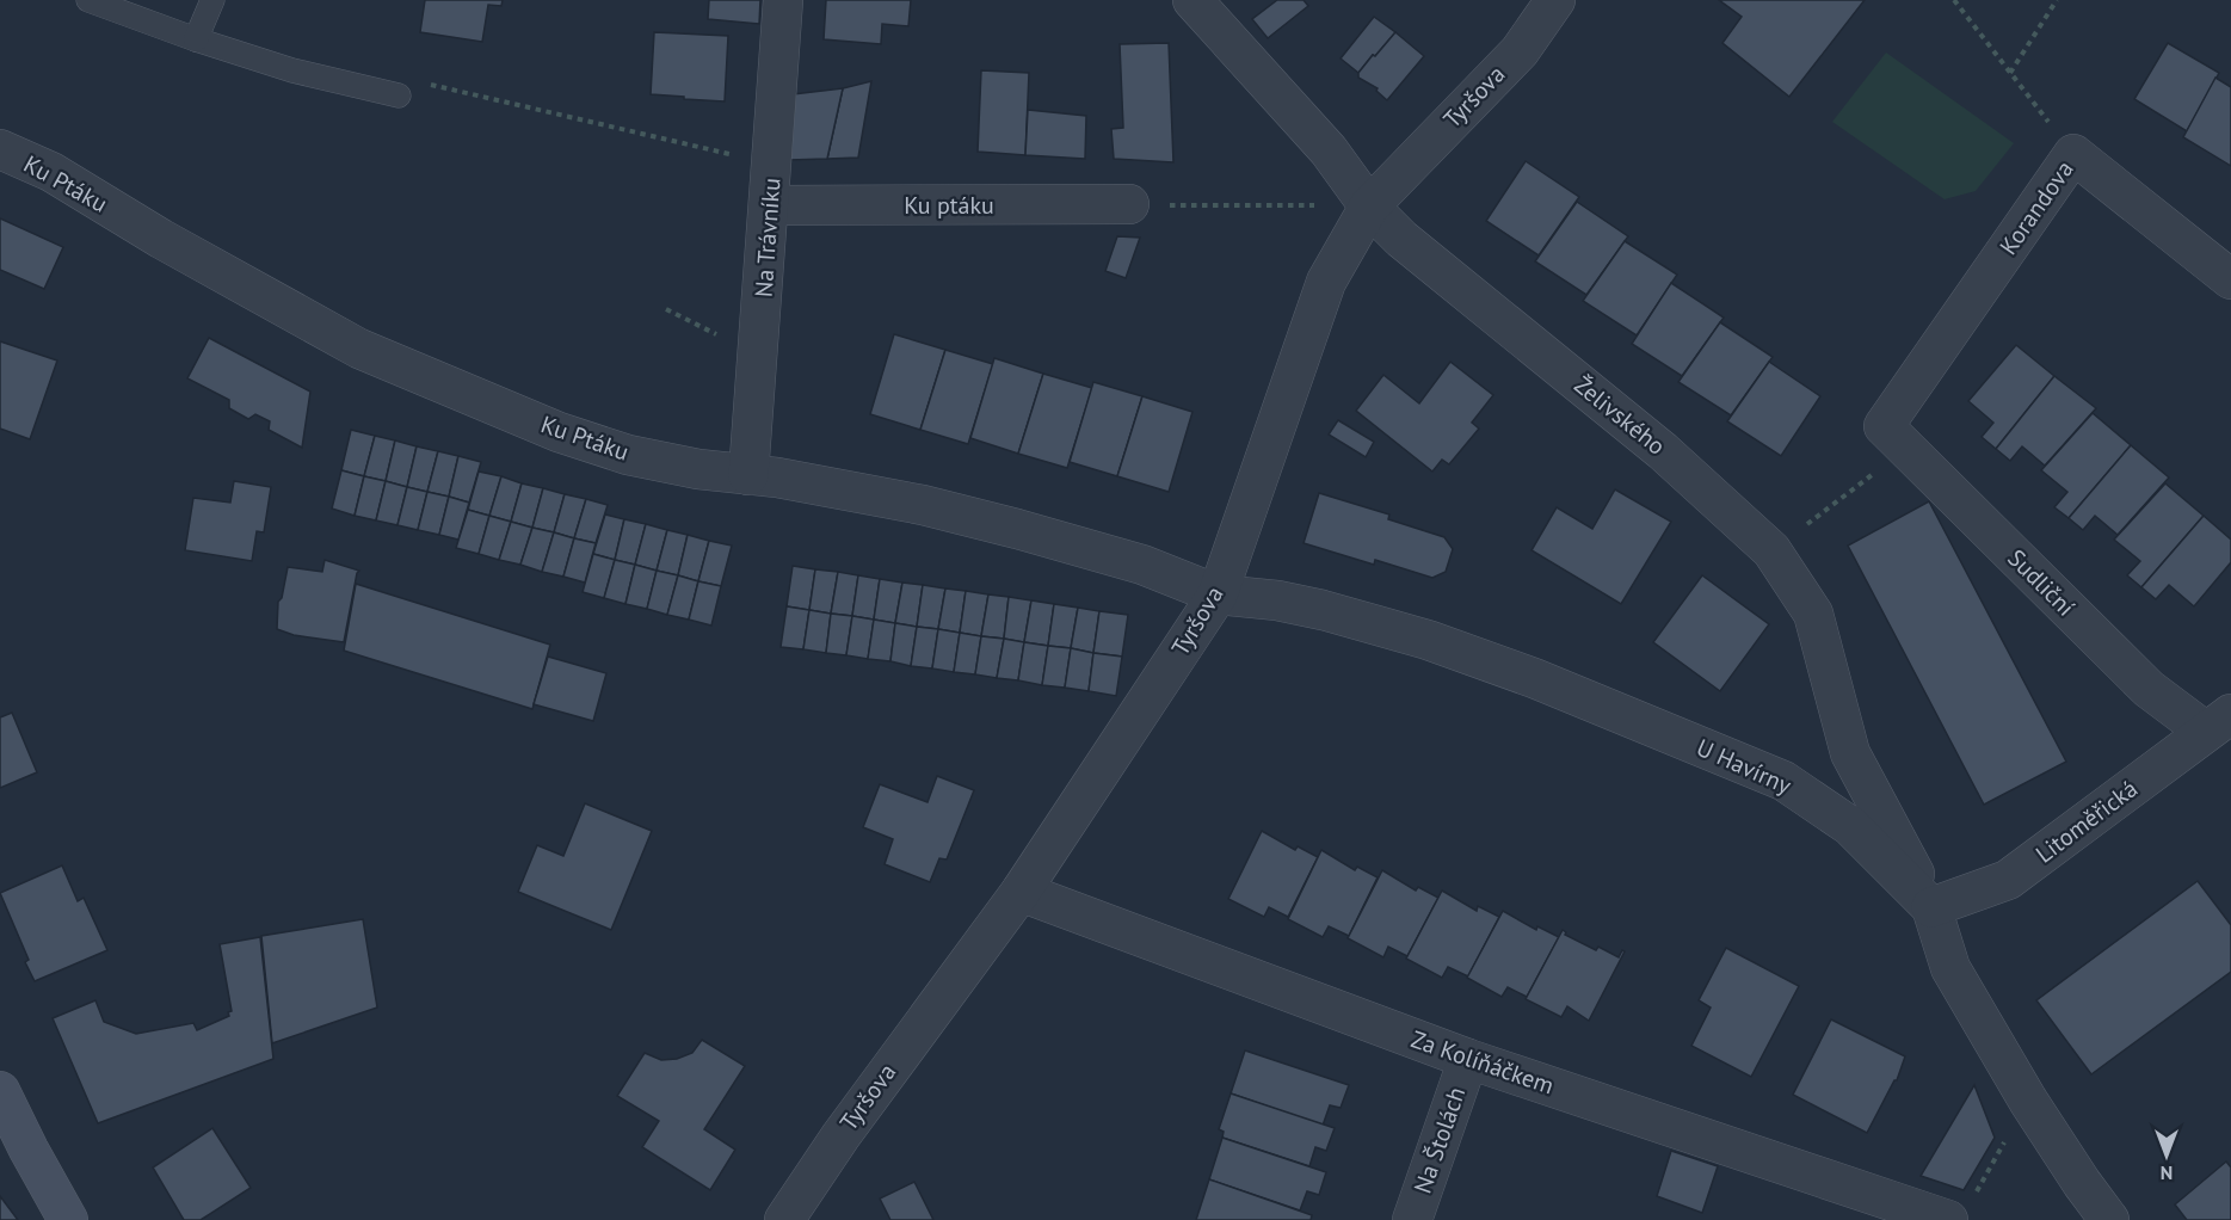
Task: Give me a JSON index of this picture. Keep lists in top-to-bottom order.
{
  "streets": {
    "street": [
      "Tyršova",
      "Ku Ptáku",
      "Ku ptáku",
      "Korandova",
      "Na Trávníku",
      "Želivského",
      "Sudliční",
      "U Havírny",
      "Litoměřická",
      "Za Kolíňáčkem",
      "Na Štolách"
    ]
  },
  "crossings": [
    ["Tyršova", "Ku Ptáku"],
    ["Tyršova", "Želivského"],
    ["Tyršova", "U Havírny"],
    ["Tyršova", "Za Kolíňáčkem"],
    ["Ku Ptáku", "Na Trávníku"],
    ["Ku Ptáku", "U Havírny"],
    ["Ku ptáku", "Na Trávníku"],
    ["Korandova", "Sudliční"],
    ["Želivského", "U Havírny"],
    ["Želivského", "Litoměřická"],
    ["Sudliční", "Litoměřická"],
    ["U Havírny", "Litoměřická"],
    ["Za Kolíňáčkem", "Na Štolách"]
  ],
  "north": "bottom"
}
